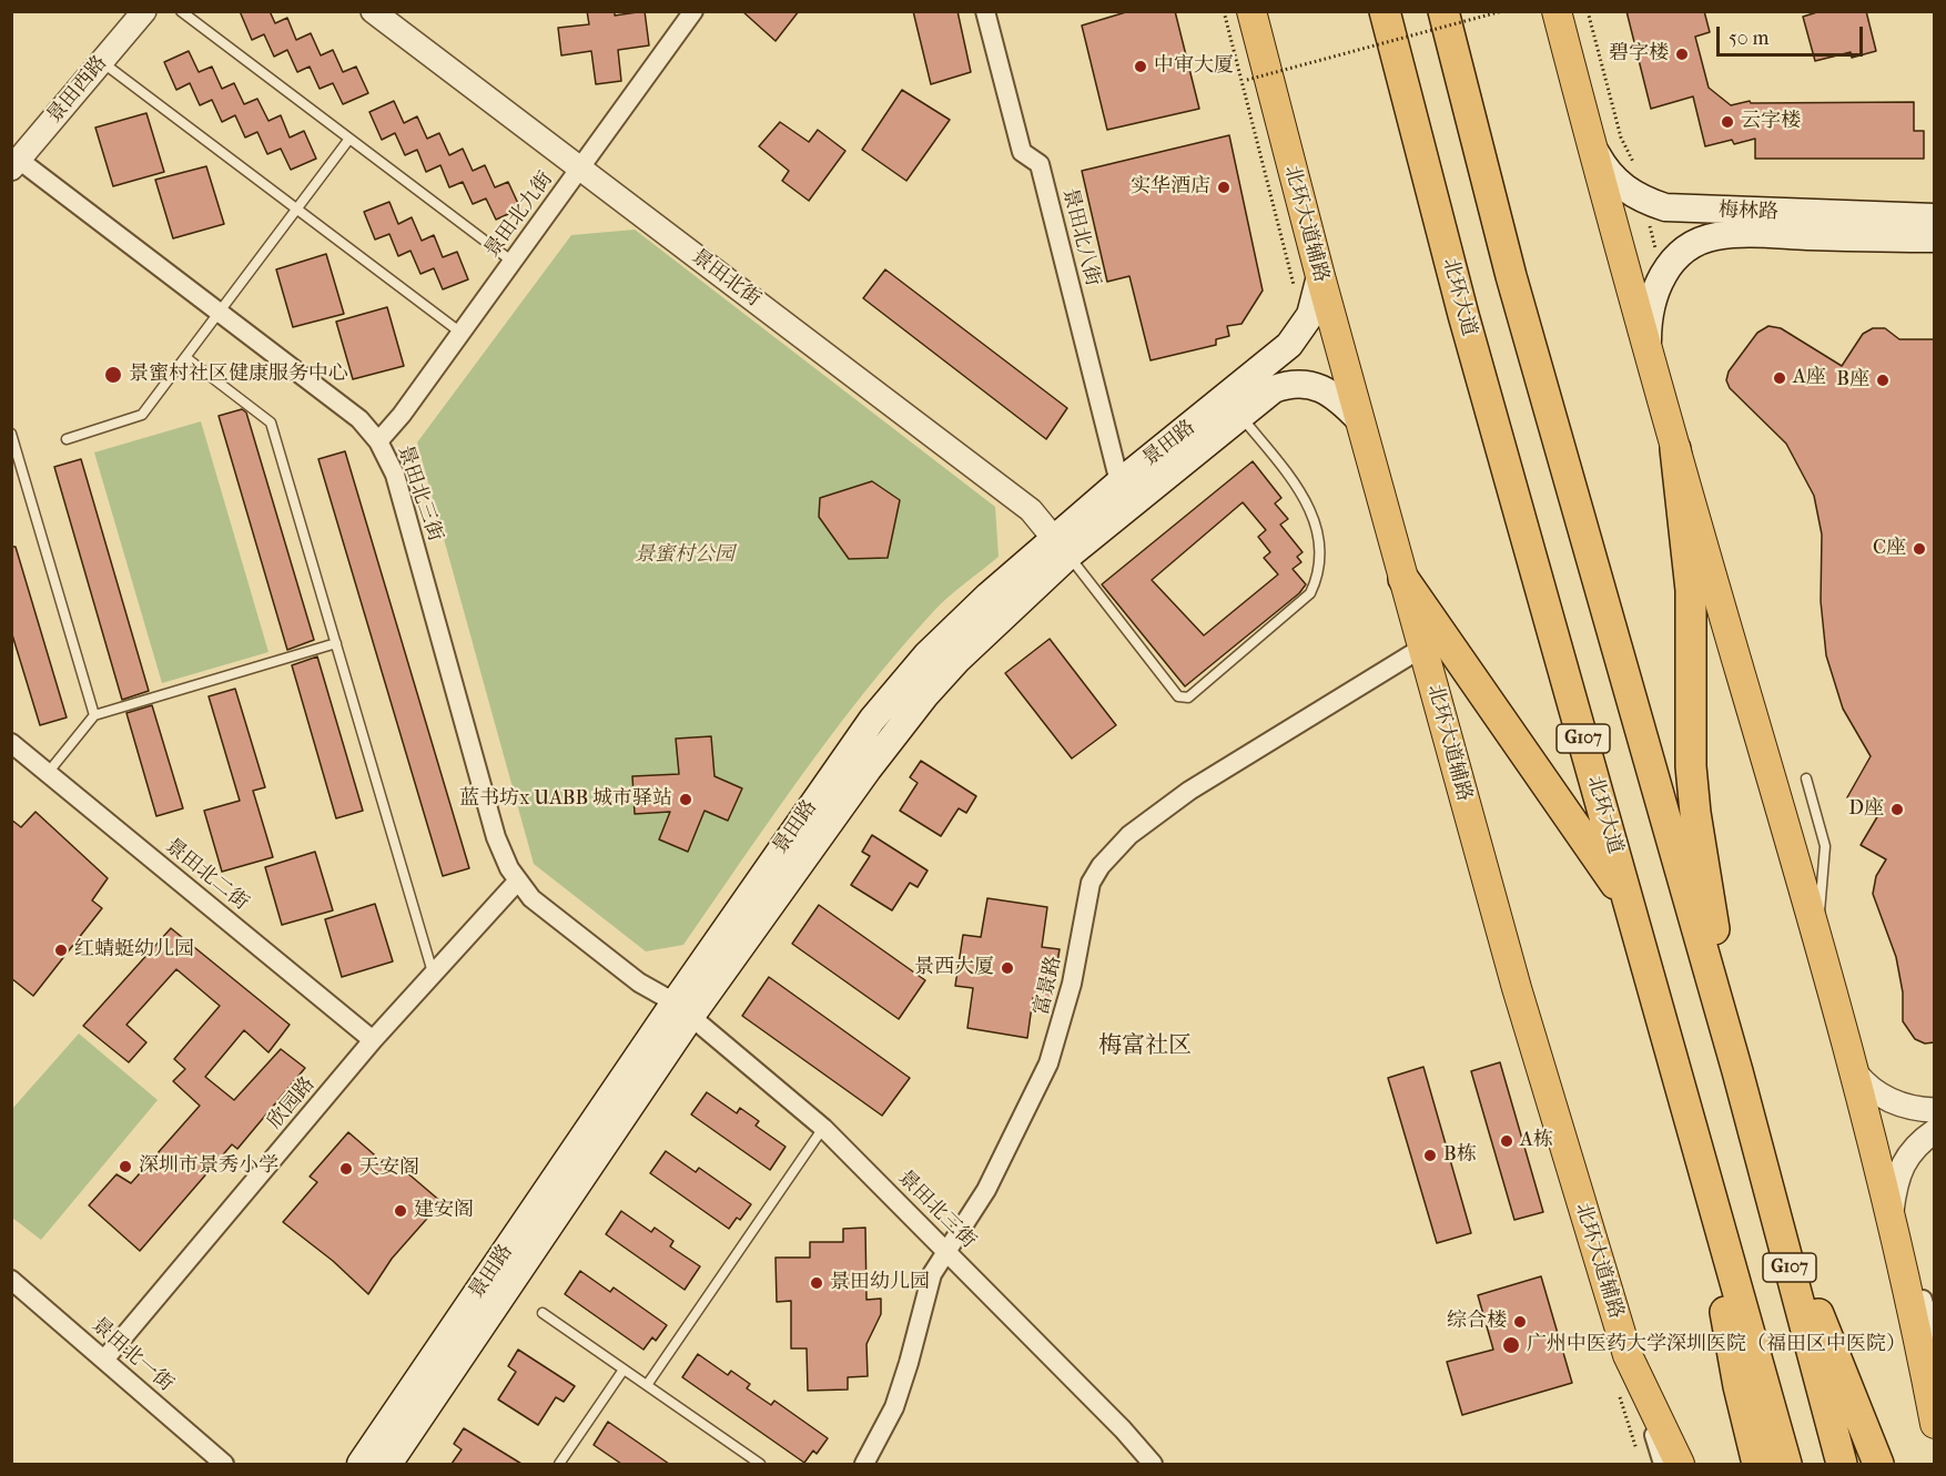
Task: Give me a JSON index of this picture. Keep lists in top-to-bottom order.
{
  "streets": {
    "highway": ["北环大道", "G107"],
    "main road": ["梅林路", "北环大道辅路", "景田路"],
    "street": [
      "景田西路",
      "景田北九街",
      "景田北八街",
      "景田北街",
      "景田北三街",
      "景田北二街",
      "富景路",
      "欣园路",
      "景田北一街"
    ]
  },
  "crossings": [
    ["景田西路", "景田北三街"],
    ["景田北九街", "景田北街"],
    ["景田北九街", "景田北三街"],
    ["北环大道辅路", "景田路"],
    ["北环大道辅路", "富景路"],
    ["景田北八街", "景田路"],
    ["景田北街", "景田路"],
    ["景田路", "景田北三街"],
    ["景田北三街", "富景路"],
    ["景田北三街", "欣园路"],
    ["景田北二街", "欣园路"],
    ["欣园路", "景田北一街"]
  ],
  "districts": ["梅富社区"],
  "parks": ["景蜜村公园"],
  "places": [
    "碧字楼",
    "中审大厦",
    "云字楼",
    "实华酒店",
    "景蜜村社区健康服务中心",
    "A座",
    "B座",
    "C座",
    "蓝书坊x UABB 城市驿站",
    "D座",
    "红蜻蜓幼儿园",
    "景西大厦",
    "A栋",
    "B栋",
    "深圳市景秀小学",
    "天安阁",
    "建安阁",
    "景田幼儿园",
    "综合楼",
    "广州中医药大学深圳医院（福田区中医院）"
  ],
  "scale_bar": "50 m"
}
